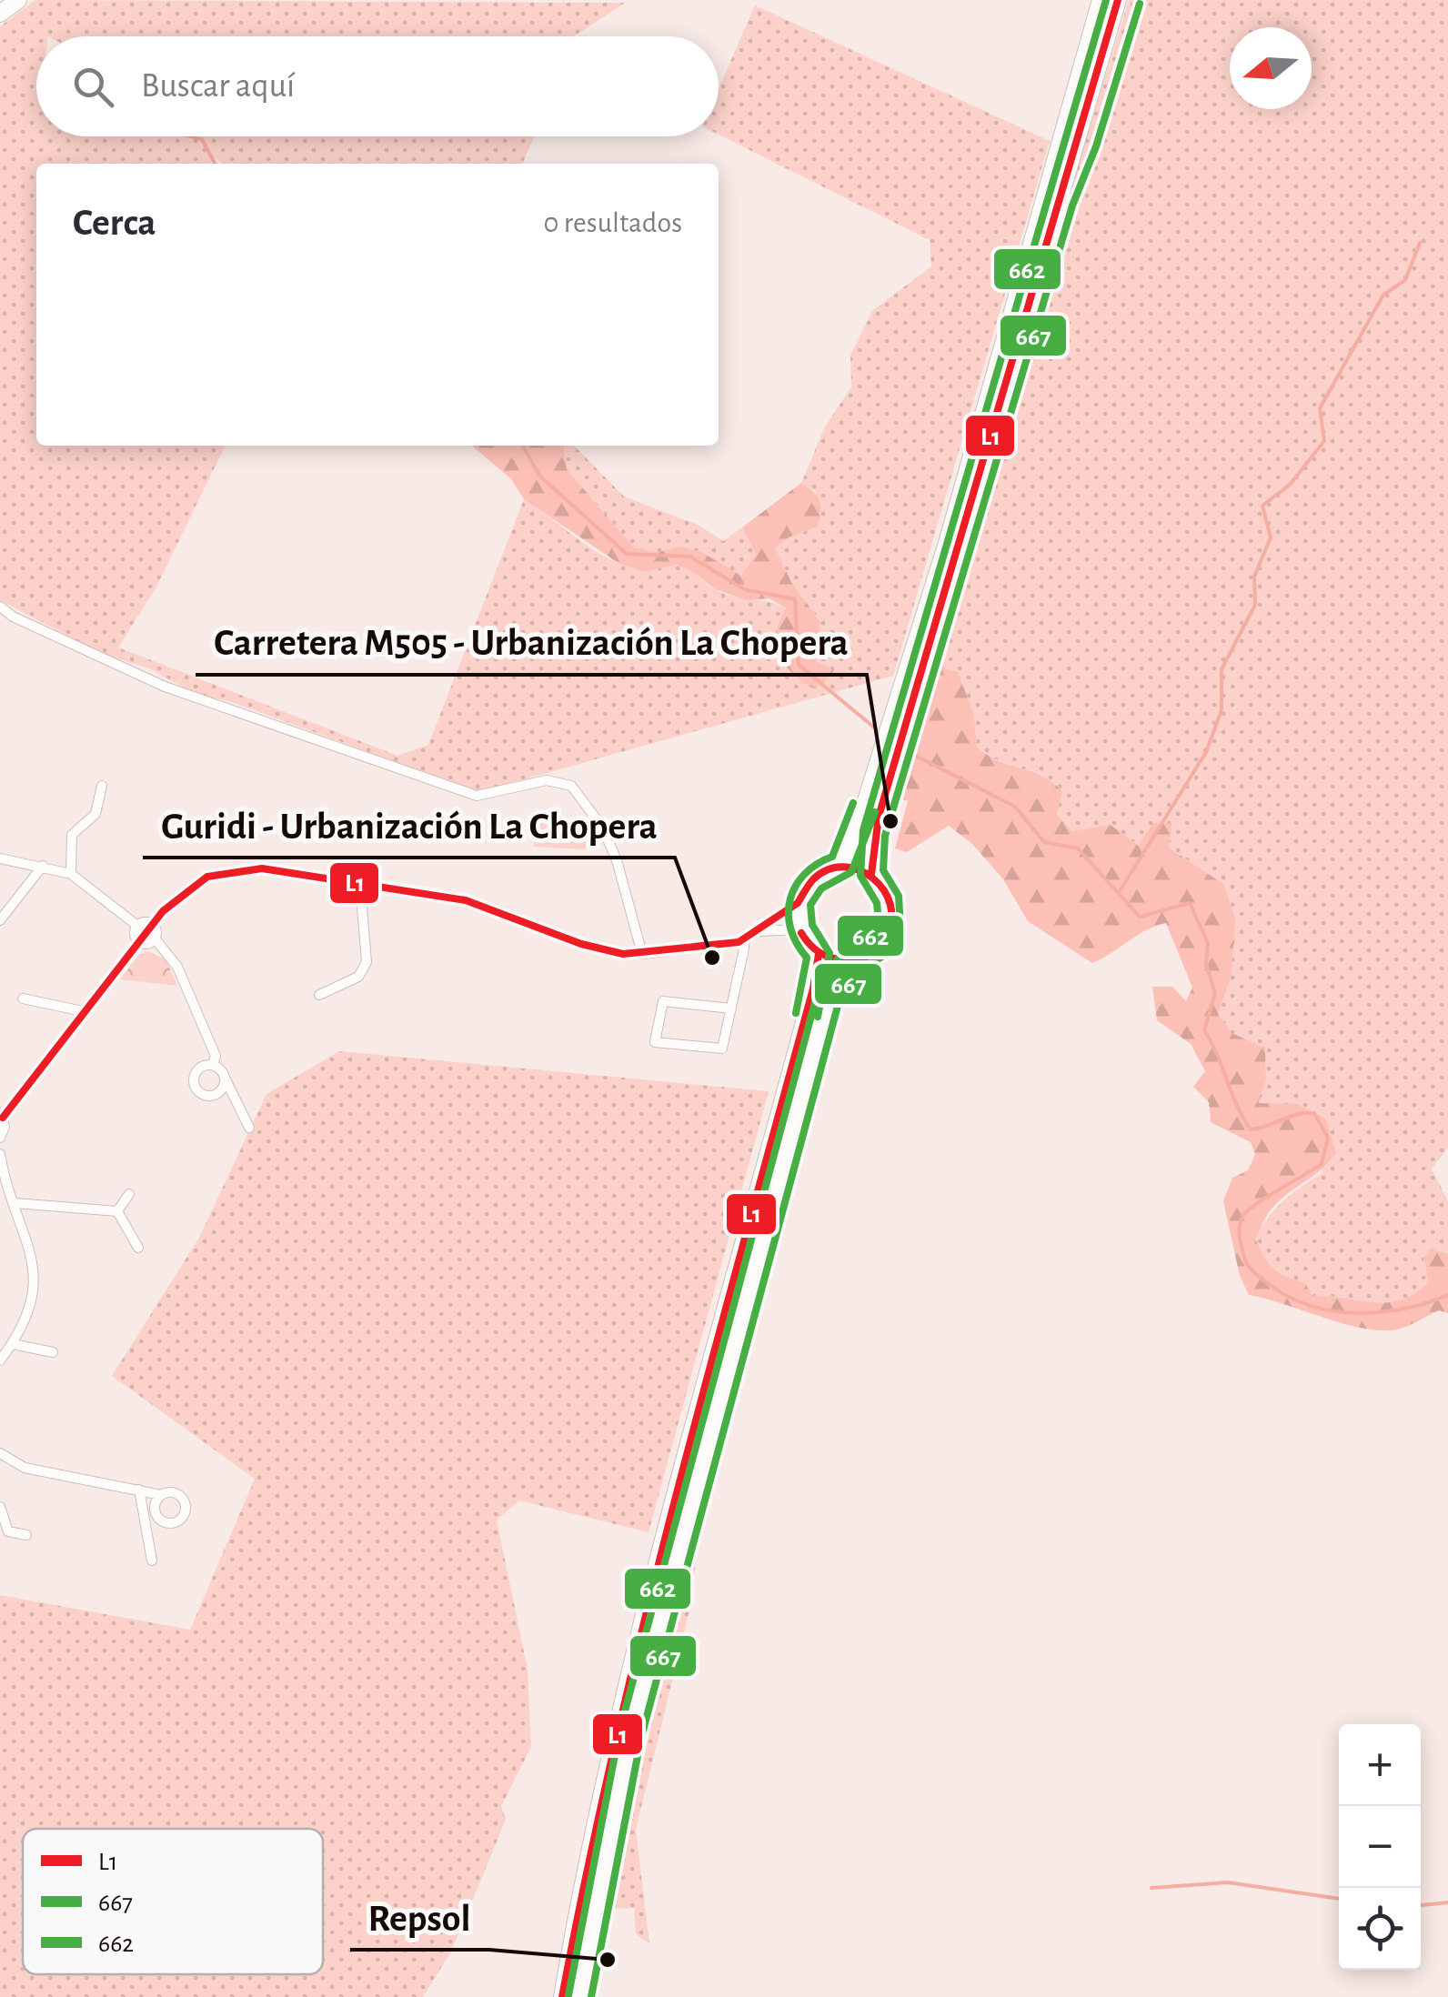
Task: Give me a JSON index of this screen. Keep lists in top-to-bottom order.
{
  "places": ["Carretera M505 - Urbanización La Chopera", "Guridi - Urbanización La Chopera", "Repsol"],
  "lines": ["transit line L1", "transit line 662", "transit line 667"],
  "legend": ["L1", "667", "662"],
  "north": "left",
  "page": {
    "search": "Buscar aquí",
    "heading": ["Cerca", "0 resultados"],
    "map_buttons": ["+", "−"]
  }
}
